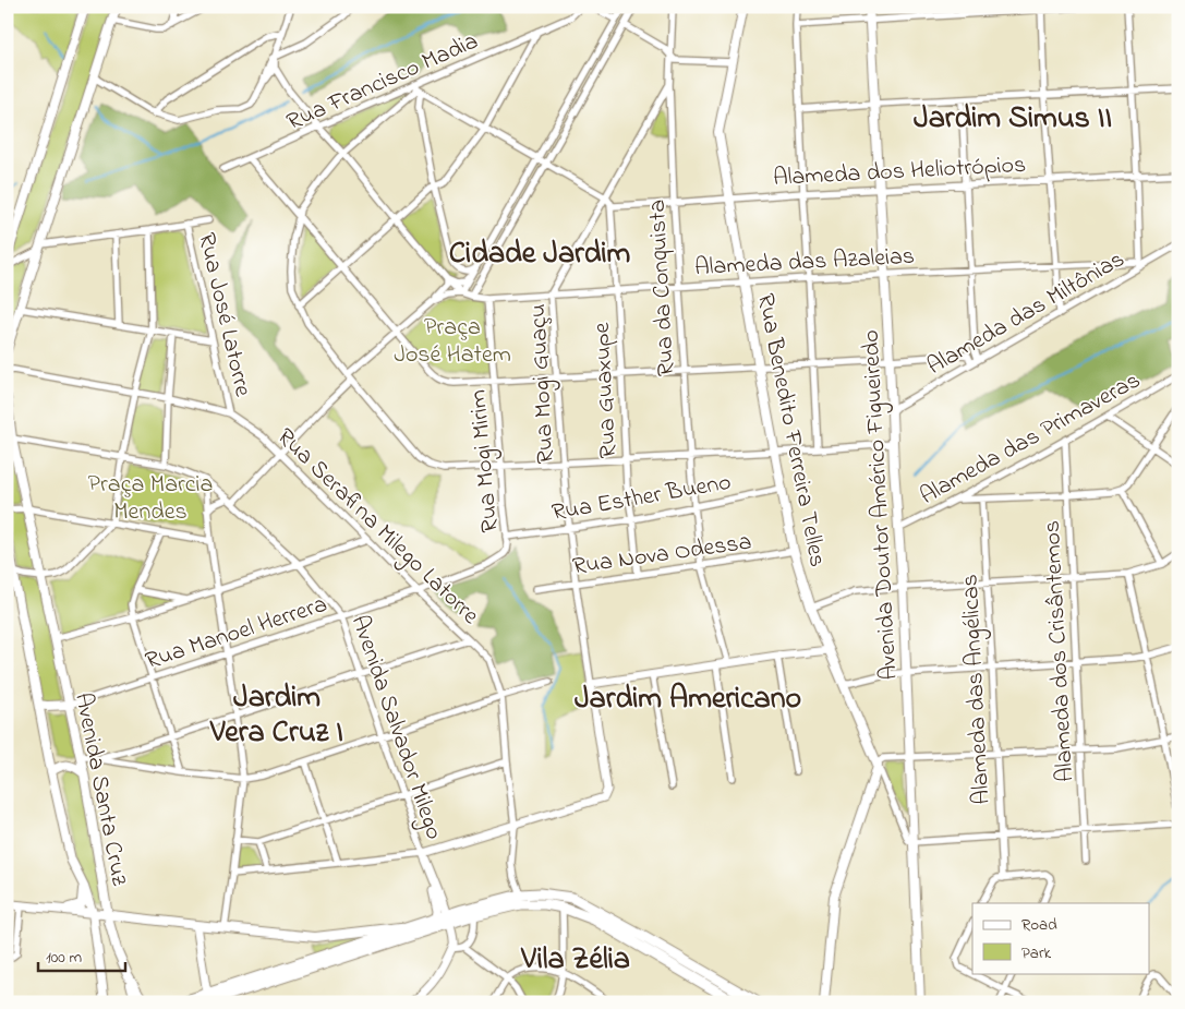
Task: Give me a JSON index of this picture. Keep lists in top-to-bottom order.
{
  "streets": {
    "main road": ["Rua Benedito Ferreira Telles", "Avenida Doutor Américo Figueiredo", "Avenida Santa Cruz"],
    "street": [
      "Rua Francisco Madia",
      "Alameda dos Heliotrópios",
      "Alameda das Azaleias",
      "Rua da Conquista",
      "Alameda das Miltônias",
      "Rua José Latorre",
      "Rua Mogi Guaçu",
      "Rua Guaxupe",
      "Alameda das Primaveras",
      "Rua Mogi Mirim",
      "Rua Esther Bueno",
      "Rua Serafina Milego Latorre",
      "Rua Nova Odessa",
      "Rua Manoel Herrera",
      "Alameda dos Crisântemos",
      "Alameda das Angélicas",
      "Avenida Salvador Milego"
    ]
  },
  "crossings": [
    ["Rua Francisco Madia", "Alameda dos Heliotrópios"],
    ["Alameda dos Heliotrópios", "Rua da Conquista"],
    ["Alameda dos Heliotrópios", "Rua Mogi Guaçu"],
    ["Alameda dos Heliotrópios", "Rua Guaxupe"],
    ["Alameda dos Heliotrópios", "Rua Benedito Ferreira Telles"],
    ["Alameda dos Heliotrópios", "Avenida Doutor Américo Figueiredo"],
    ["Alameda das Azaleias", "Rua da Conquista"],
    ["Alameda das Azaleias", "Alameda das Miltônias"],
    ["Alameda das Azaleias", "Rua Mogi Guaçu"],
    ["Alameda das Azaleias", "Rua Guaxupe"],
    ["Alameda das Azaleias", "Rua Benedito Ferreira Telles"],
    ["Alameda das Azaleias", "Rua Mogi Mirim"],
    ["Alameda das Azaleias", "Avenida Doutor Américo Figueiredo"],
    ["Rua da Conquista", "Rua Mogi Guaçu"],
    ["Rua da Conquista", "Rua Esther Bueno"],
    ["Rua da Conquista", "Rua Nova Odessa"],
    ["Alameda das Miltônias", "Avenida Doutor Américo Figueiredo"],
    ["Rua José Latorre", "Rua Serafina Milego Latorre"],
    ["Rua Mogi Guaçu", "Rua Guaxupe"],
    ["Rua Mogi Guaçu", "Rua Esther Bueno"],
    ["Rua Mogi Guaçu", "Rua Nova Odessa"],
    ["Rua Guaxupe", "Rua Esther Bueno"],
    ["Rua Guaxupe", "Rua Nova Odessa"],
    ["Rua Benedito Ferreira Telles", "Rua Esther Bueno"],
    ["Rua Benedito Ferreira Telles", "Avenida Doutor Américo Figueiredo"],
    ["Rua Benedito Ferreira Telles", "Rua Nova Odessa"],
    ["Alameda das Primaveras", "Avenida Doutor Américo Figueiredo"],
    ["Alameda das Primaveras", "Alameda dos Crisântemos"],
    ["Rua Mogi Mirim", "Rua Esther Bueno"],
    ["Rua Mogi Mirim", "Rua Manoel Herrera"],
    ["Rua Serafina Milego Latorre", "Rua Manoel Herrera"],
    ["Rua Manoel Herrera", "Avenida Salvador Milego"],
    ["Rua Manoel Herrera", "Avenida Santa Cruz"],
    ["Avenida Salvador Milego", "Avenida Santa Cruz"]
  ],
  "districts": [
    "Jardim Simus II",
    "Cidade Jardim",
    "Jardim Vera Cruz I",
    "Jardim Americano",
    "Vila Zélia"
  ],
  "parks": ["Praça José Hatem", "Praça Marcia Mendes"],
  "legend": ["Road", "Park"],
  "scale_bar": "100 m"
}
